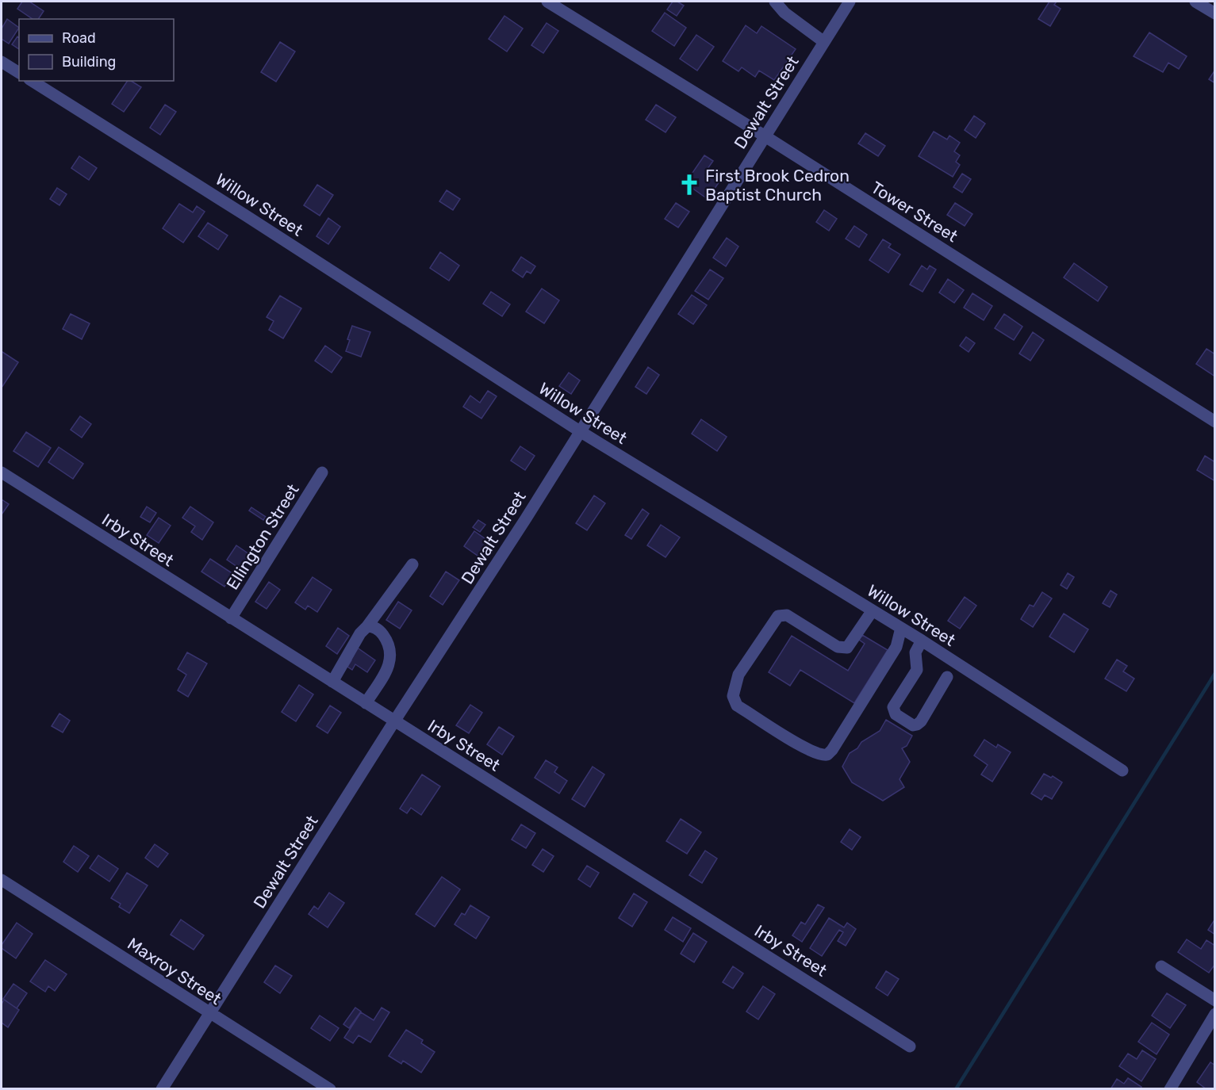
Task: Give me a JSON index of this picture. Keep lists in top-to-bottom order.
{
  "streets": {
    "street": [
      "Dewalt Street",
      "Willow Street",
      "Tower Street",
      "Ellington Street",
      "Irby Street",
      "Maxroy Street"
    ]
  },
  "crossings": [
    ["Dewalt Street", "Willow Street"],
    ["Dewalt Street", "Tower Street"],
    ["Dewalt Street", "Irby Street"],
    ["Dewalt Street", "Maxroy Street"],
    ["Ellington Street", "Irby Street"]
  ],
  "places": {
    "church": ["First Brook Cedron Baptist Church"]
  },
  "legend": ["Road", "Building"]
}
